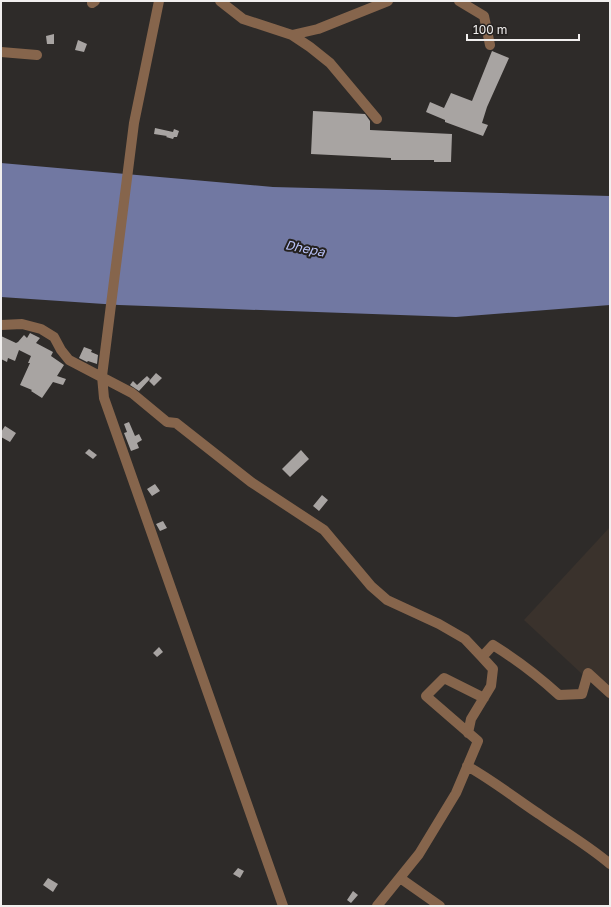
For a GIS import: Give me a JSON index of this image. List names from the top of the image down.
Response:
{
  "water": ["Dhepa"],
  "scale_bar": "100 m"
}
